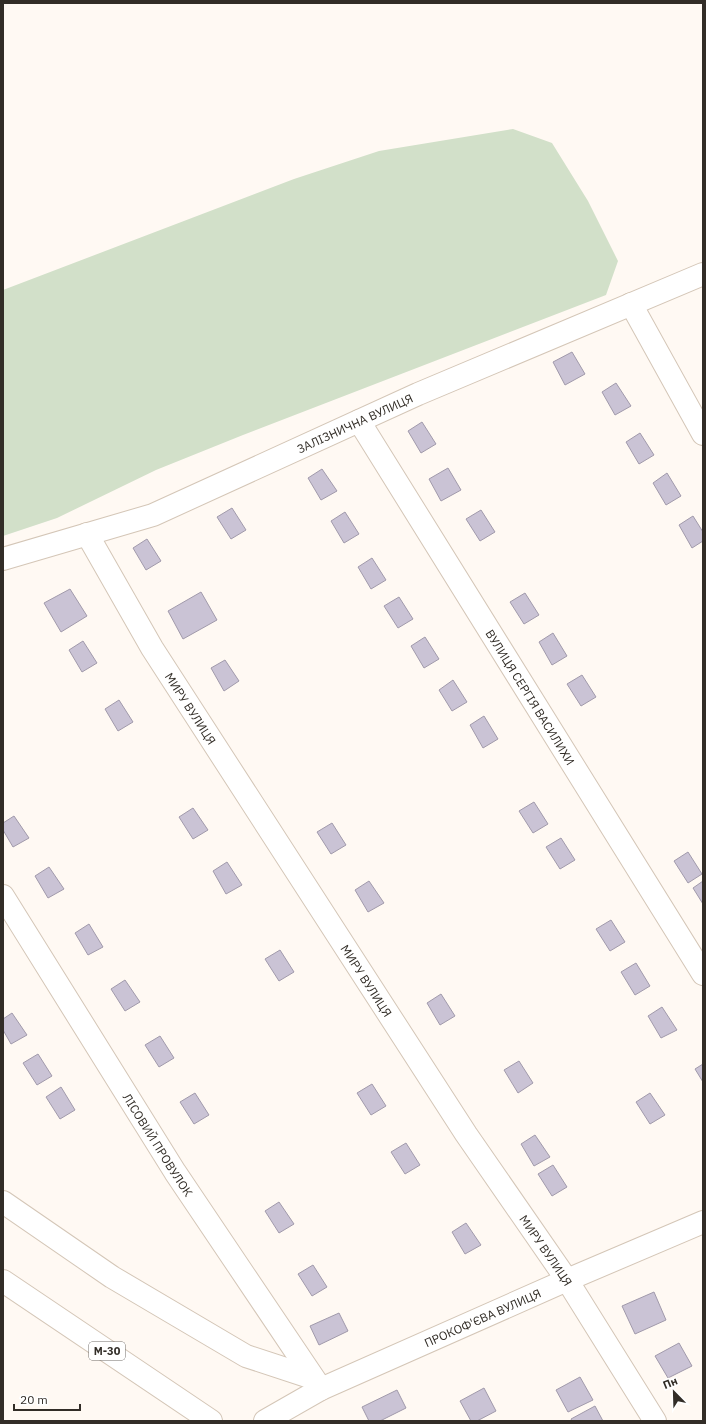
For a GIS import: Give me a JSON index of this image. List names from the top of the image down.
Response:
{
  "streets": {
    "main road": [
      "ЗАЛІЗНИЧНА ВУЛИЦЯ",
      "ВУЛИЦЯ СЕРГІЯ ВАСИЛИХИ",
      "МИРУ ВУЛИЦЯ",
      "ЛІСОВИЙ ПРОВУЛОК",
      "ПРОКОФ'ЄВА ВУЛИЦЯ",
      "М-30"
    ]
  },
  "crossings": [
    ["ЗАЛІЗНИЧНА ВУЛИЦЯ", "ВУЛИЦЯ СЕРГІЯ ВАСИЛИХИ"],
    ["ЗАЛІЗНИЧНА ВУЛИЦЯ", "МИРУ ВУЛИЦЯ"],
    ["МИРУ ВУЛИЦЯ", "ПРОКОФ'ЄВА ВУЛИЦЯ"],
    ["ЛІСОВИЙ ПРОВУЛОК", "ПРОКОФ'ЄВА ВУЛИЦЯ"]
  ],
  "scale_bar": "20 m",
  "north": "top left"
}
